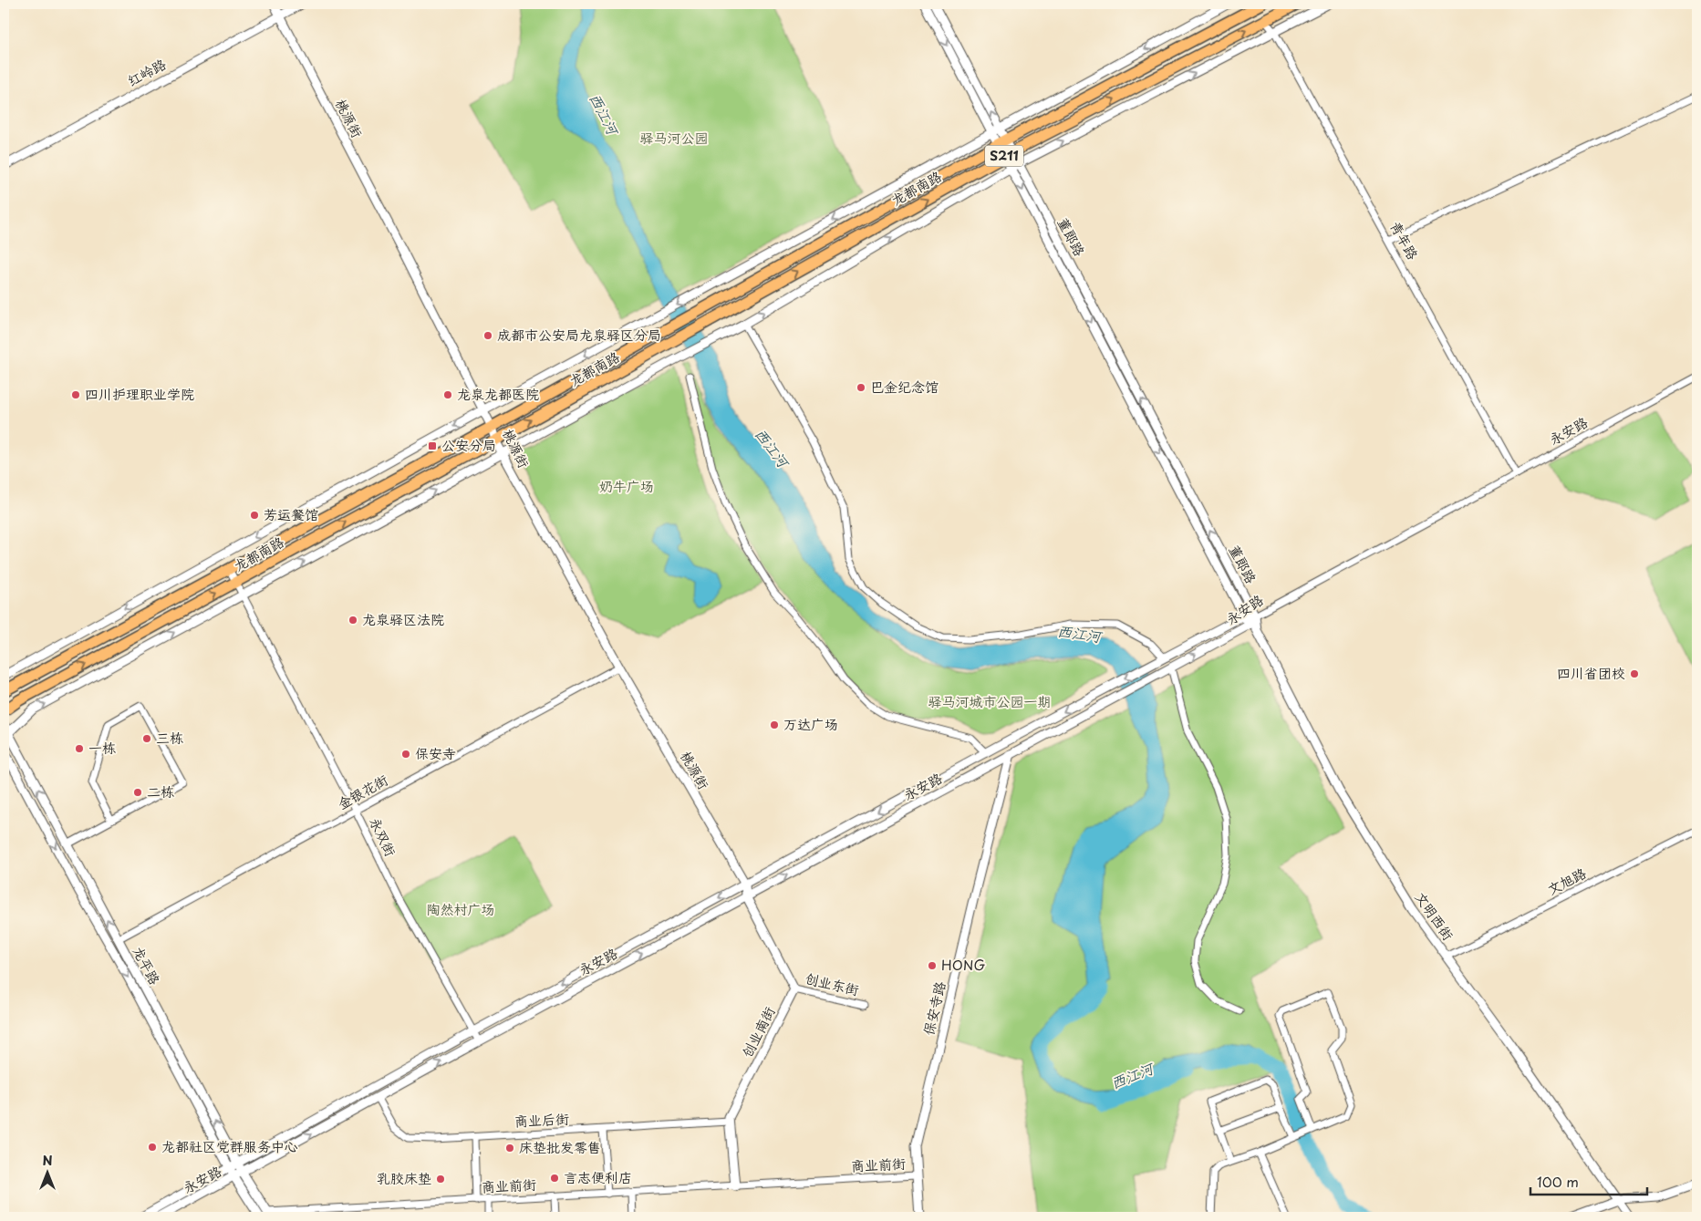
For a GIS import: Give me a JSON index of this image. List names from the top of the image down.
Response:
{
  "streets": {
    "main road": ["S211", "龙都南路"],
    "street": [
      "红岭路",
      "桃源街",
      "董郞路",
      "青年路",
      "永安路",
      "金银花街",
      "永双街",
      "文旭路",
      "文明西街",
      "龙平路",
      "创业东街",
      "保安寺路",
      "创业南街",
      "商业后街",
      "商业前街"
    ]
  },
  "crossings": [
    ["红岭路", "桃源街"],
    ["桃源街", "龙都南路"],
    ["桃源街", "永安路"],
    ["桃源街", "金银花街"],
    ["龙都南路", "董郞路"],
    ["龙都南路", "青年路"],
    ["龙都南路", "永双街"],
    ["董郞路", "永安路"],
    ["董郞路", "文明西街"],
    ["青年路", "永安路"],
    ["永安路", "永双街"],
    ["永安路", "龙平路"],
    ["永安路", "保安寺路"],
    ["永安路", "商业后街"],
    ["金银花街", "永双街"],
    ["金银花街", "龙平路"],
    ["文旭路", "文明西街"],
    ["龙平路", "商业前街"],
    ["创业东街", "创业南街"],
    ["保安寺路", "商业前街"],
    ["创业南街", "商业后街"],
    ["创业南街", "商业前街"]
  ],
  "water": ["西江河"],
  "parks": [
    "驿马河公园",
    "奶牛广场",
    "驿马河城市公园一期",
    "陶然村广场"
  ],
  "places": {
    "other": [
      "成都市公安局龙泉驿区分局",
      "巴金纪念馆",
      "四川护理职业学院",
      "龙泉龙都医院",
      "芳运餐馆",
      "龙泉驿区法院",
      "四川省团校",
      "万达广场",
      "三栋",
      "一栋",
      "保安寺",
      "二栋",
      "HONG",
      "龙都社区党群服务中心",
      "床垫批发零售",
      "言志便利店",
      "乳胶床垫"
    ],
    "transit": ["公安分局"]
  },
  "scale_bar": "100 m",
  "north": "top"
}
